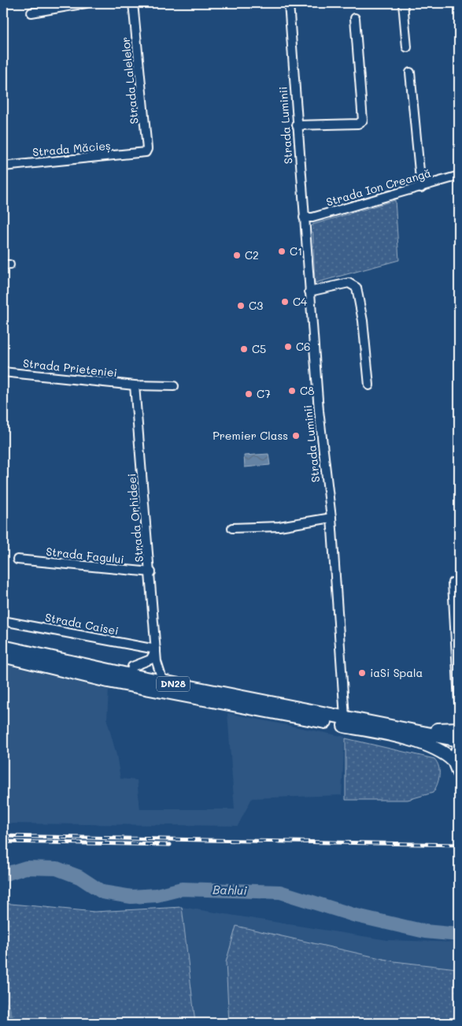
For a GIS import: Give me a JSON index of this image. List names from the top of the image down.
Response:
{
  "streets": {
    "highway": ["DN28"],
    "street": [
      "Strada Lalelelor",
      "Strada Luminii",
      "Strada Măcieș",
      "Strada Ion Creangă",
      "Strada Prieteniei",
      "Strada Orhideei",
      "Strada Fagului",
      "Strada Caisei"
    ]
  },
  "crossings": [
    ["Strada Lalelelor", "Strada Măcieș"],
    ["Strada Luminii", "Strada Ion Creangă"],
    ["Strada Luminii", "DN28"],
    ["Strada Prieteniei", "Strada Orhideei"],
    ["Strada Orhideei", "Strada Fagului"],
    ["Strada Orhideei", "Strada Caisei"],
    ["Strada Orhideei", "DN28"]
  ],
  "water": ["Bahlui"],
  "places": [
    "C1",
    "C2",
    "C4",
    "C3",
    "C6",
    "C5",
    "C8",
    "C7",
    "Premier Class",
    "iaSi Spala"
  ]
}
